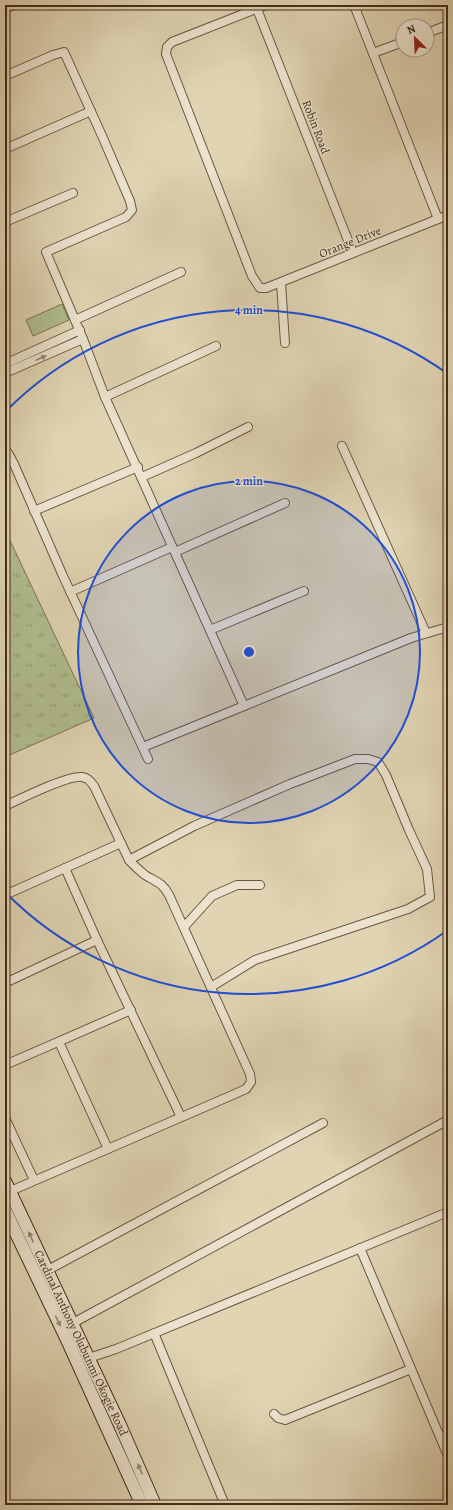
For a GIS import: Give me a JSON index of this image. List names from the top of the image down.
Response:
{
  "streets": {
    "street": ["Robin Road", "Orange Drive", "Cardinal Anthony Olubunmi Okogie Road"]
  },
  "crossings": [
    ["Robin Road", "Orange Drive"]
  ],
  "north": "top left",
  "rings": ["4 min", "2 min"]
}
